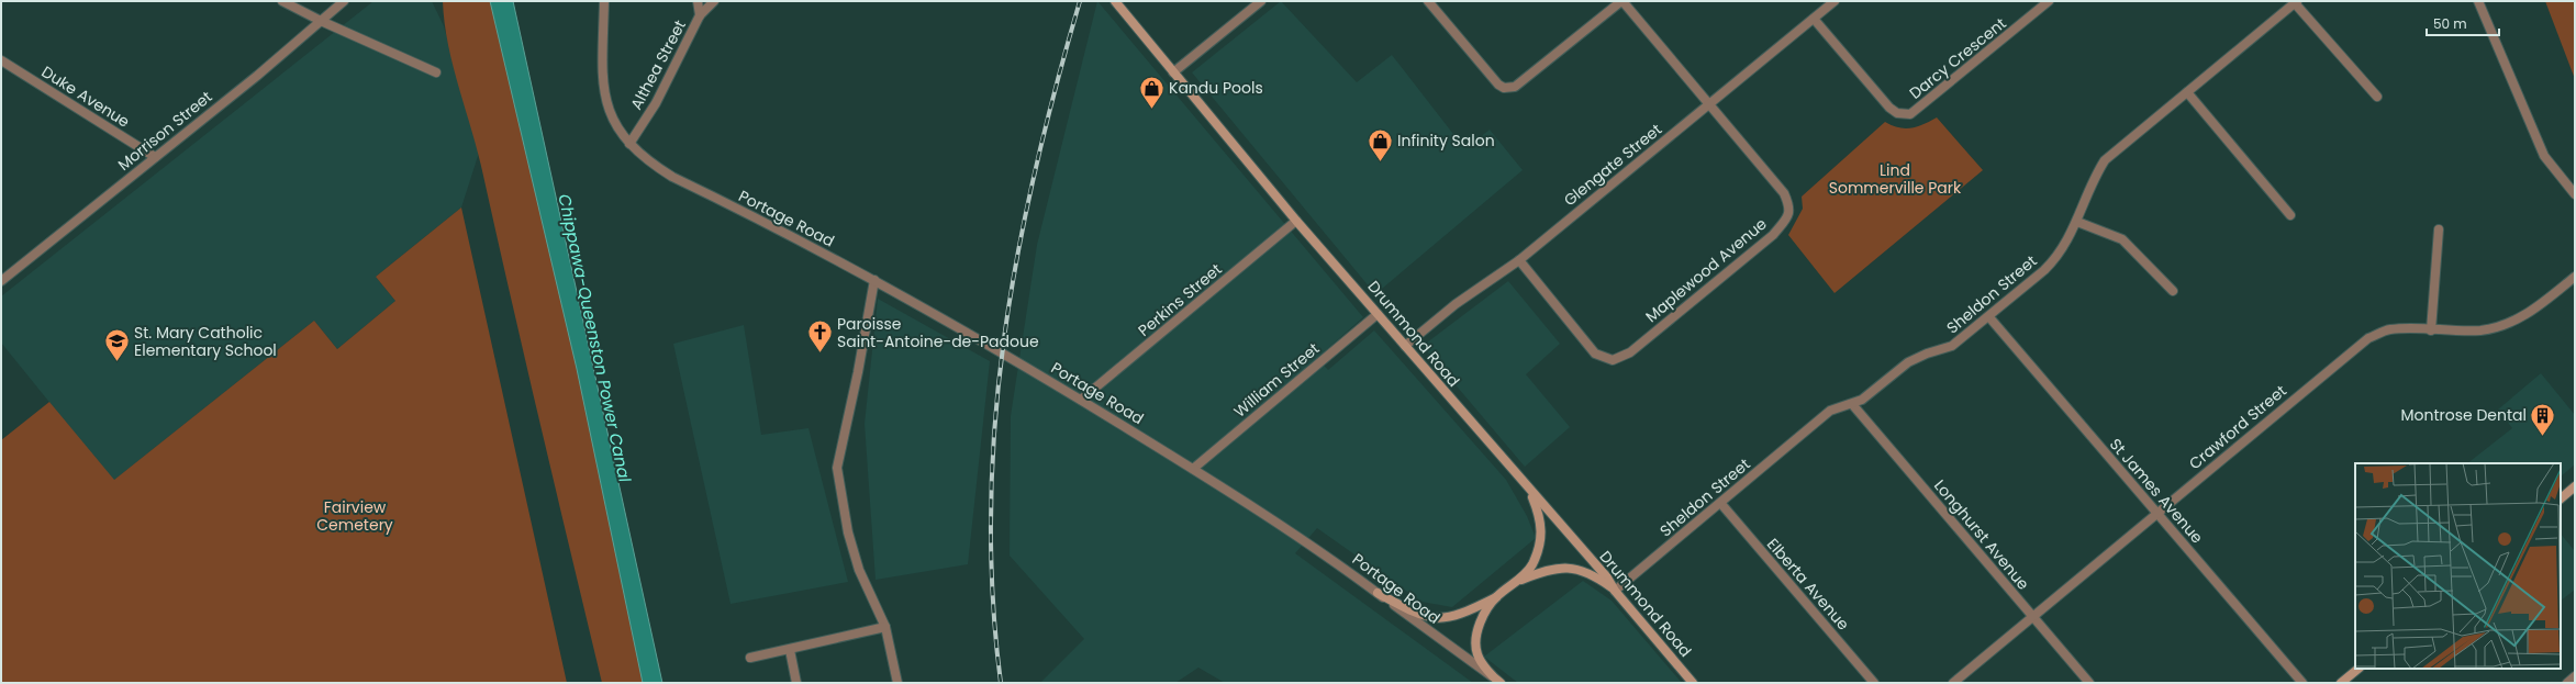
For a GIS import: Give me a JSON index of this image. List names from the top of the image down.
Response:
{
  "streets": {
    "main road": ["Drummond Road"],
    "street": [
      "Darcy Crescent",
      "Althea Street",
      "Duke Avenue",
      "Morrison Street",
      "Glengate Street",
      "Portage Road",
      "Maplewood Avenue",
      "Sheldon Street",
      "Perkins Street",
      "William Street",
      "Crawford Street",
      "St James Avenue",
      "Longhurst Avenue",
      "Elberta Avenue"
    ]
  },
  "crossings": [
    ["Darcy Crescent", "Glengate Street"],
    ["Althea Street", "Portage Road"],
    ["Duke Avenue", "Morrison Street"],
    ["Glengate Street", "Maplewood Avenue"],
    ["Glengate Street", "Drummond Road"],
    ["Portage Road", "Perkins Street"],
    ["Portage Road", "William Street"],
    ["Sheldon Street", "Drummond Road"],
    ["Sheldon Street", "St James Avenue"],
    ["Sheldon Street", "Longhurst Avenue"],
    ["Sheldon Street", "Elberta Avenue"],
    ["Perkins Street", "Drummond Road"],
    ["Drummond Road", "William Street"],
    ["Crawford Street", "St James Avenue"],
    ["Crawford Street", "Longhurst Avenue"]
  ],
  "water": ["Chippawa-Queenston Power Canal"],
  "parks": ["Lind Sommerville Park", "Fairview Cemetery"],
  "places": {
    "shop": ["Kandu Pools", "Infinity Salon"],
    "church": ["Paroisse Saint-Antoine-de-Padoue"],
    "school or university": ["St. Mary Catholic Elementary School"],
    "building": ["Montrose Dental"]
  },
  "scale_bar": "50 m"
}
